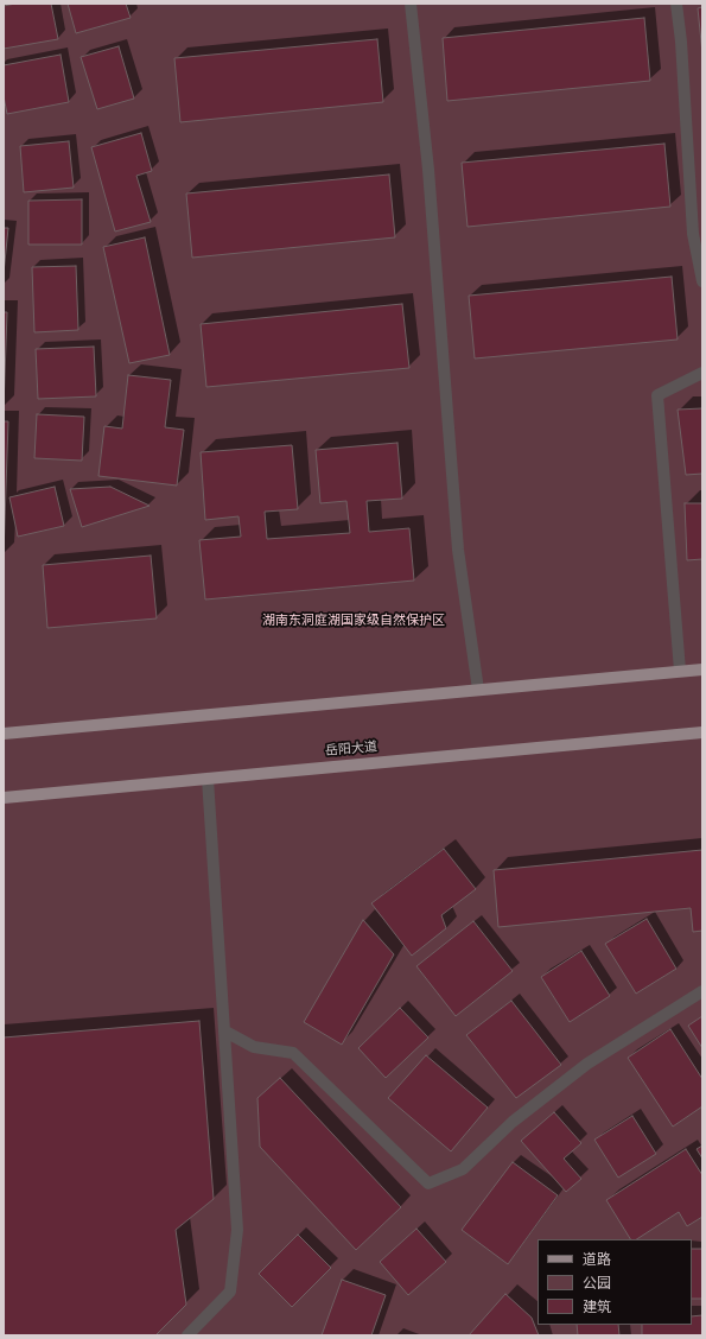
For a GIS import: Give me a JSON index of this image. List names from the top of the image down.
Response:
{
  "streets": {
    "main road": ["岳阳大道"]
  },
  "parks": ["湖南东洞庭湖国家级自然保护区"],
  "legend": ["道路", "公园", "建筑"]
}
